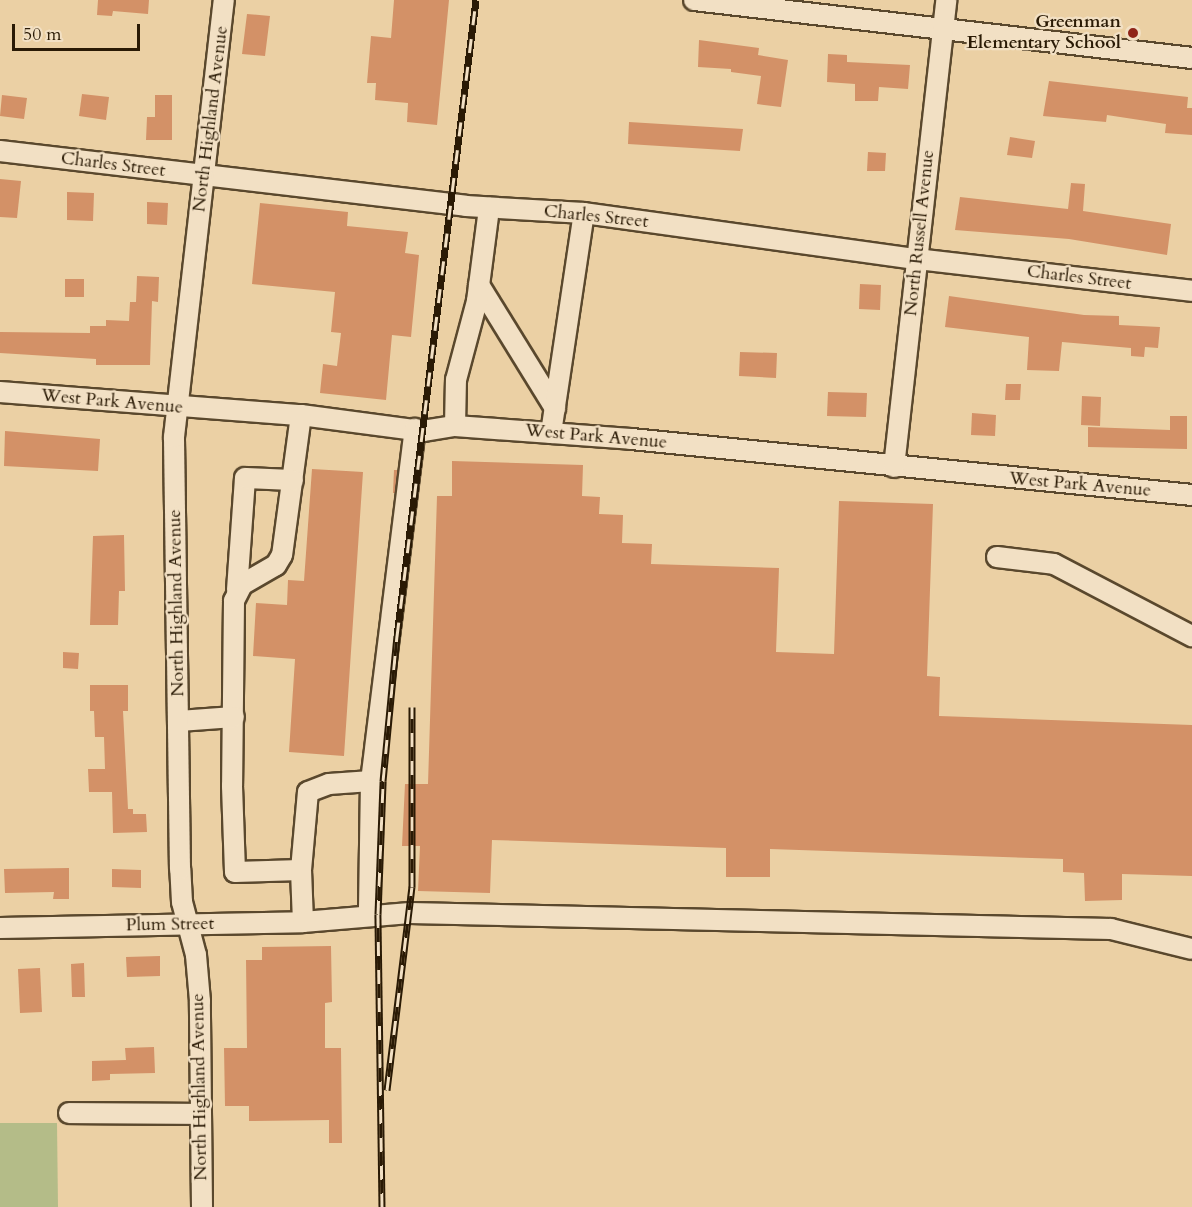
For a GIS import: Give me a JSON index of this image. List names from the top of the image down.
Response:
{
  "streets": {
    "street": [
      "North Highland Avenue",
      "Charles Street",
      "North Russell Avenue",
      "West Park Avenue",
      "Plum Street"
    ]
  },
  "crossings": [
    ["North Highland Avenue", "Charles Street"],
    ["North Highland Avenue", "West Park Avenue"],
    ["North Highland Avenue", "Plum Street"],
    ["Charles Street", "North Russell Avenue"],
    ["North Russell Avenue", "West Park Avenue"]
  ],
  "places": ["Greenman Elementary School"],
  "scale_bar": "50 m"
}
